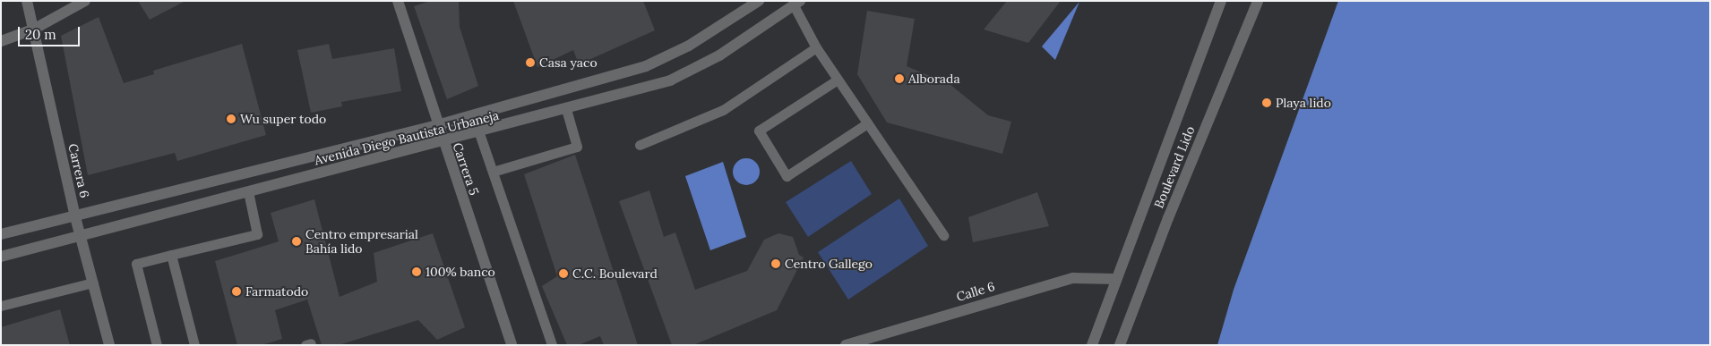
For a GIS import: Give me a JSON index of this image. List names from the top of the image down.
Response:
{
  "streets": {
    "street": [
      "Avenida Diego Bautista Urbaneja",
      "Boulevard Lido",
      "Carrera 5",
      "Carrera 6",
      "Calle 6"
    ]
  },
  "crossings": [
    ["Avenida Diego Bautista Urbaneja", "Carrera 5"],
    ["Avenida Diego Bautista Urbaneja", "Carrera 6"],
    ["Boulevard Lido", "Calle 6"]
  ],
  "places": [
    "Casa yaco",
    "Alborada",
    "Playa lido",
    "Wu super todo",
    "Centro empresarial Bahía lido",
    "Centro Gallego",
    "100% banco",
    "C.C. Boulevard",
    "Farmatodo"
  ],
  "scale_bar": "20 m"
}
